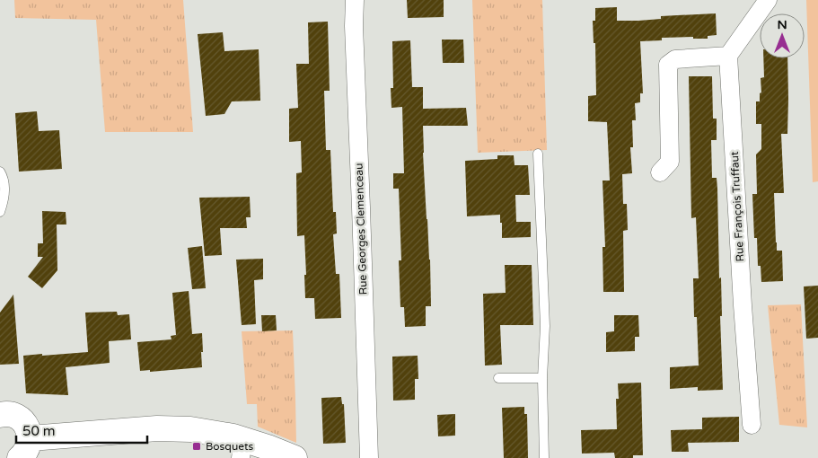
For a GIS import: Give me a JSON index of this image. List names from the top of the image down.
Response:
{
  "streets": {
    "street": ["Rue François Truffaut", "Rue Georges Clemenceau"]
  },
  "places": {
    "transit": ["Bosquets"]
  },
  "scale_bar": "50 m",
  "north": "top"
}
